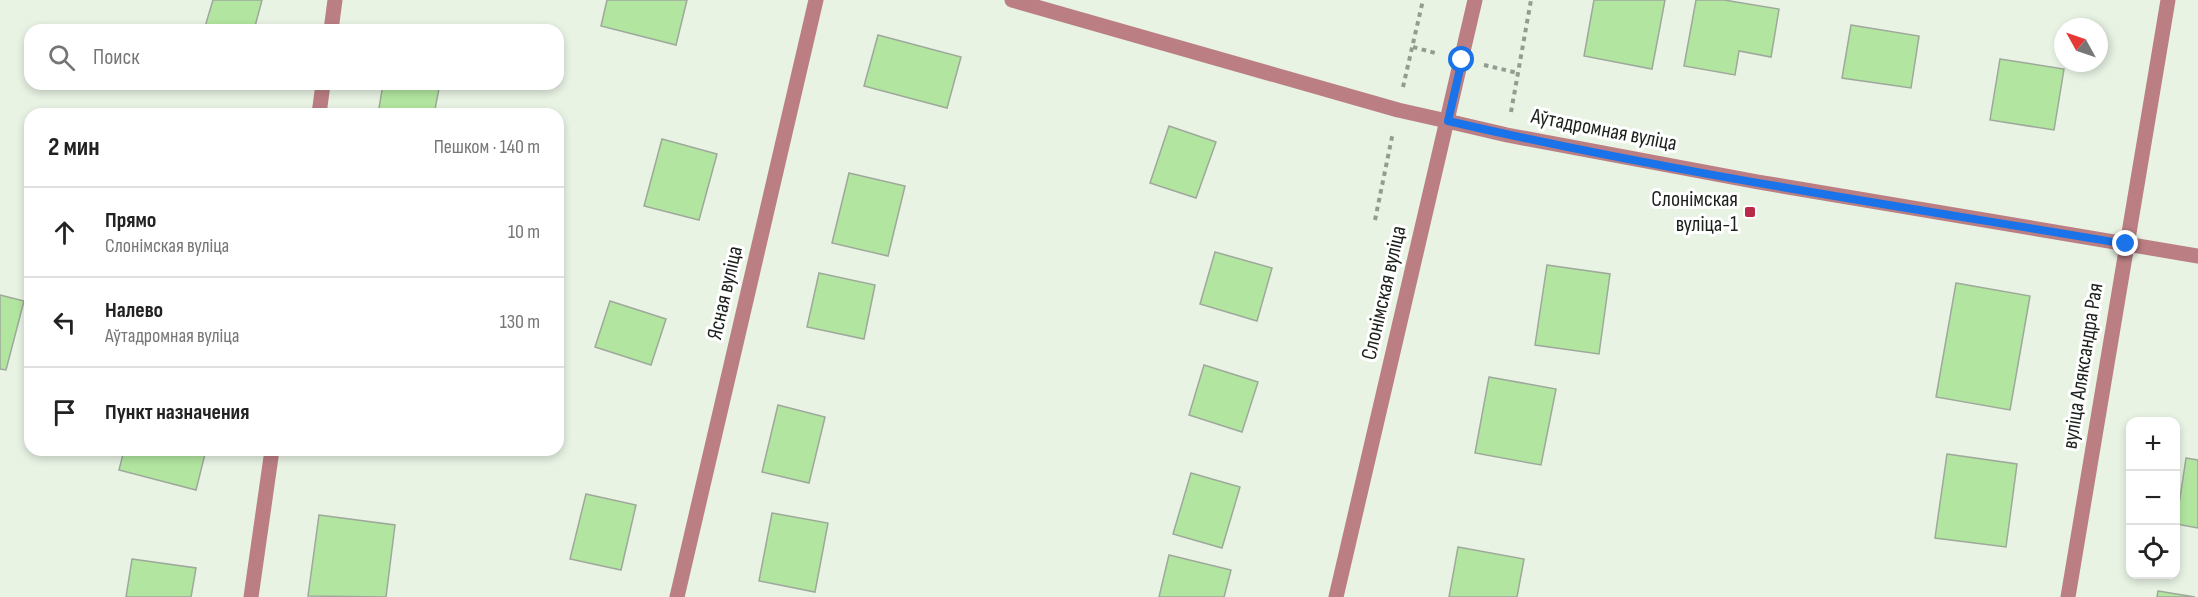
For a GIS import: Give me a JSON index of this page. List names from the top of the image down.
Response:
{
  "streets": {
    "street": [
      "Аўтадромная вуліца",
      "Ясная вуліца",
      "Слонімская вуліца",
      "вуліца Аляксандра Рая"
    ]
  },
  "crossings": [
    ["Аўтадромная вуліца", "Слонімская вуліца"],
    ["Аўтадромная вуліца", "вуліца Аляксандра Рая"]
  ],
  "places": {
    "transit": ["Слонімская вуліца-1"]
  },
  "north": "top left",
  "page": {
    "search": "Поиск",
    "heading": ["2 мин", "Пешком · 140 m"],
    "list": [
      ["Прямо", "Слонімская вуліца", "10 m"],
      ["Налево", "Аўтадромная вуліца", "130 m"],
      "Пункт назначения"
    ],
    "map_buttons": ["+", "−"]
  }
}
